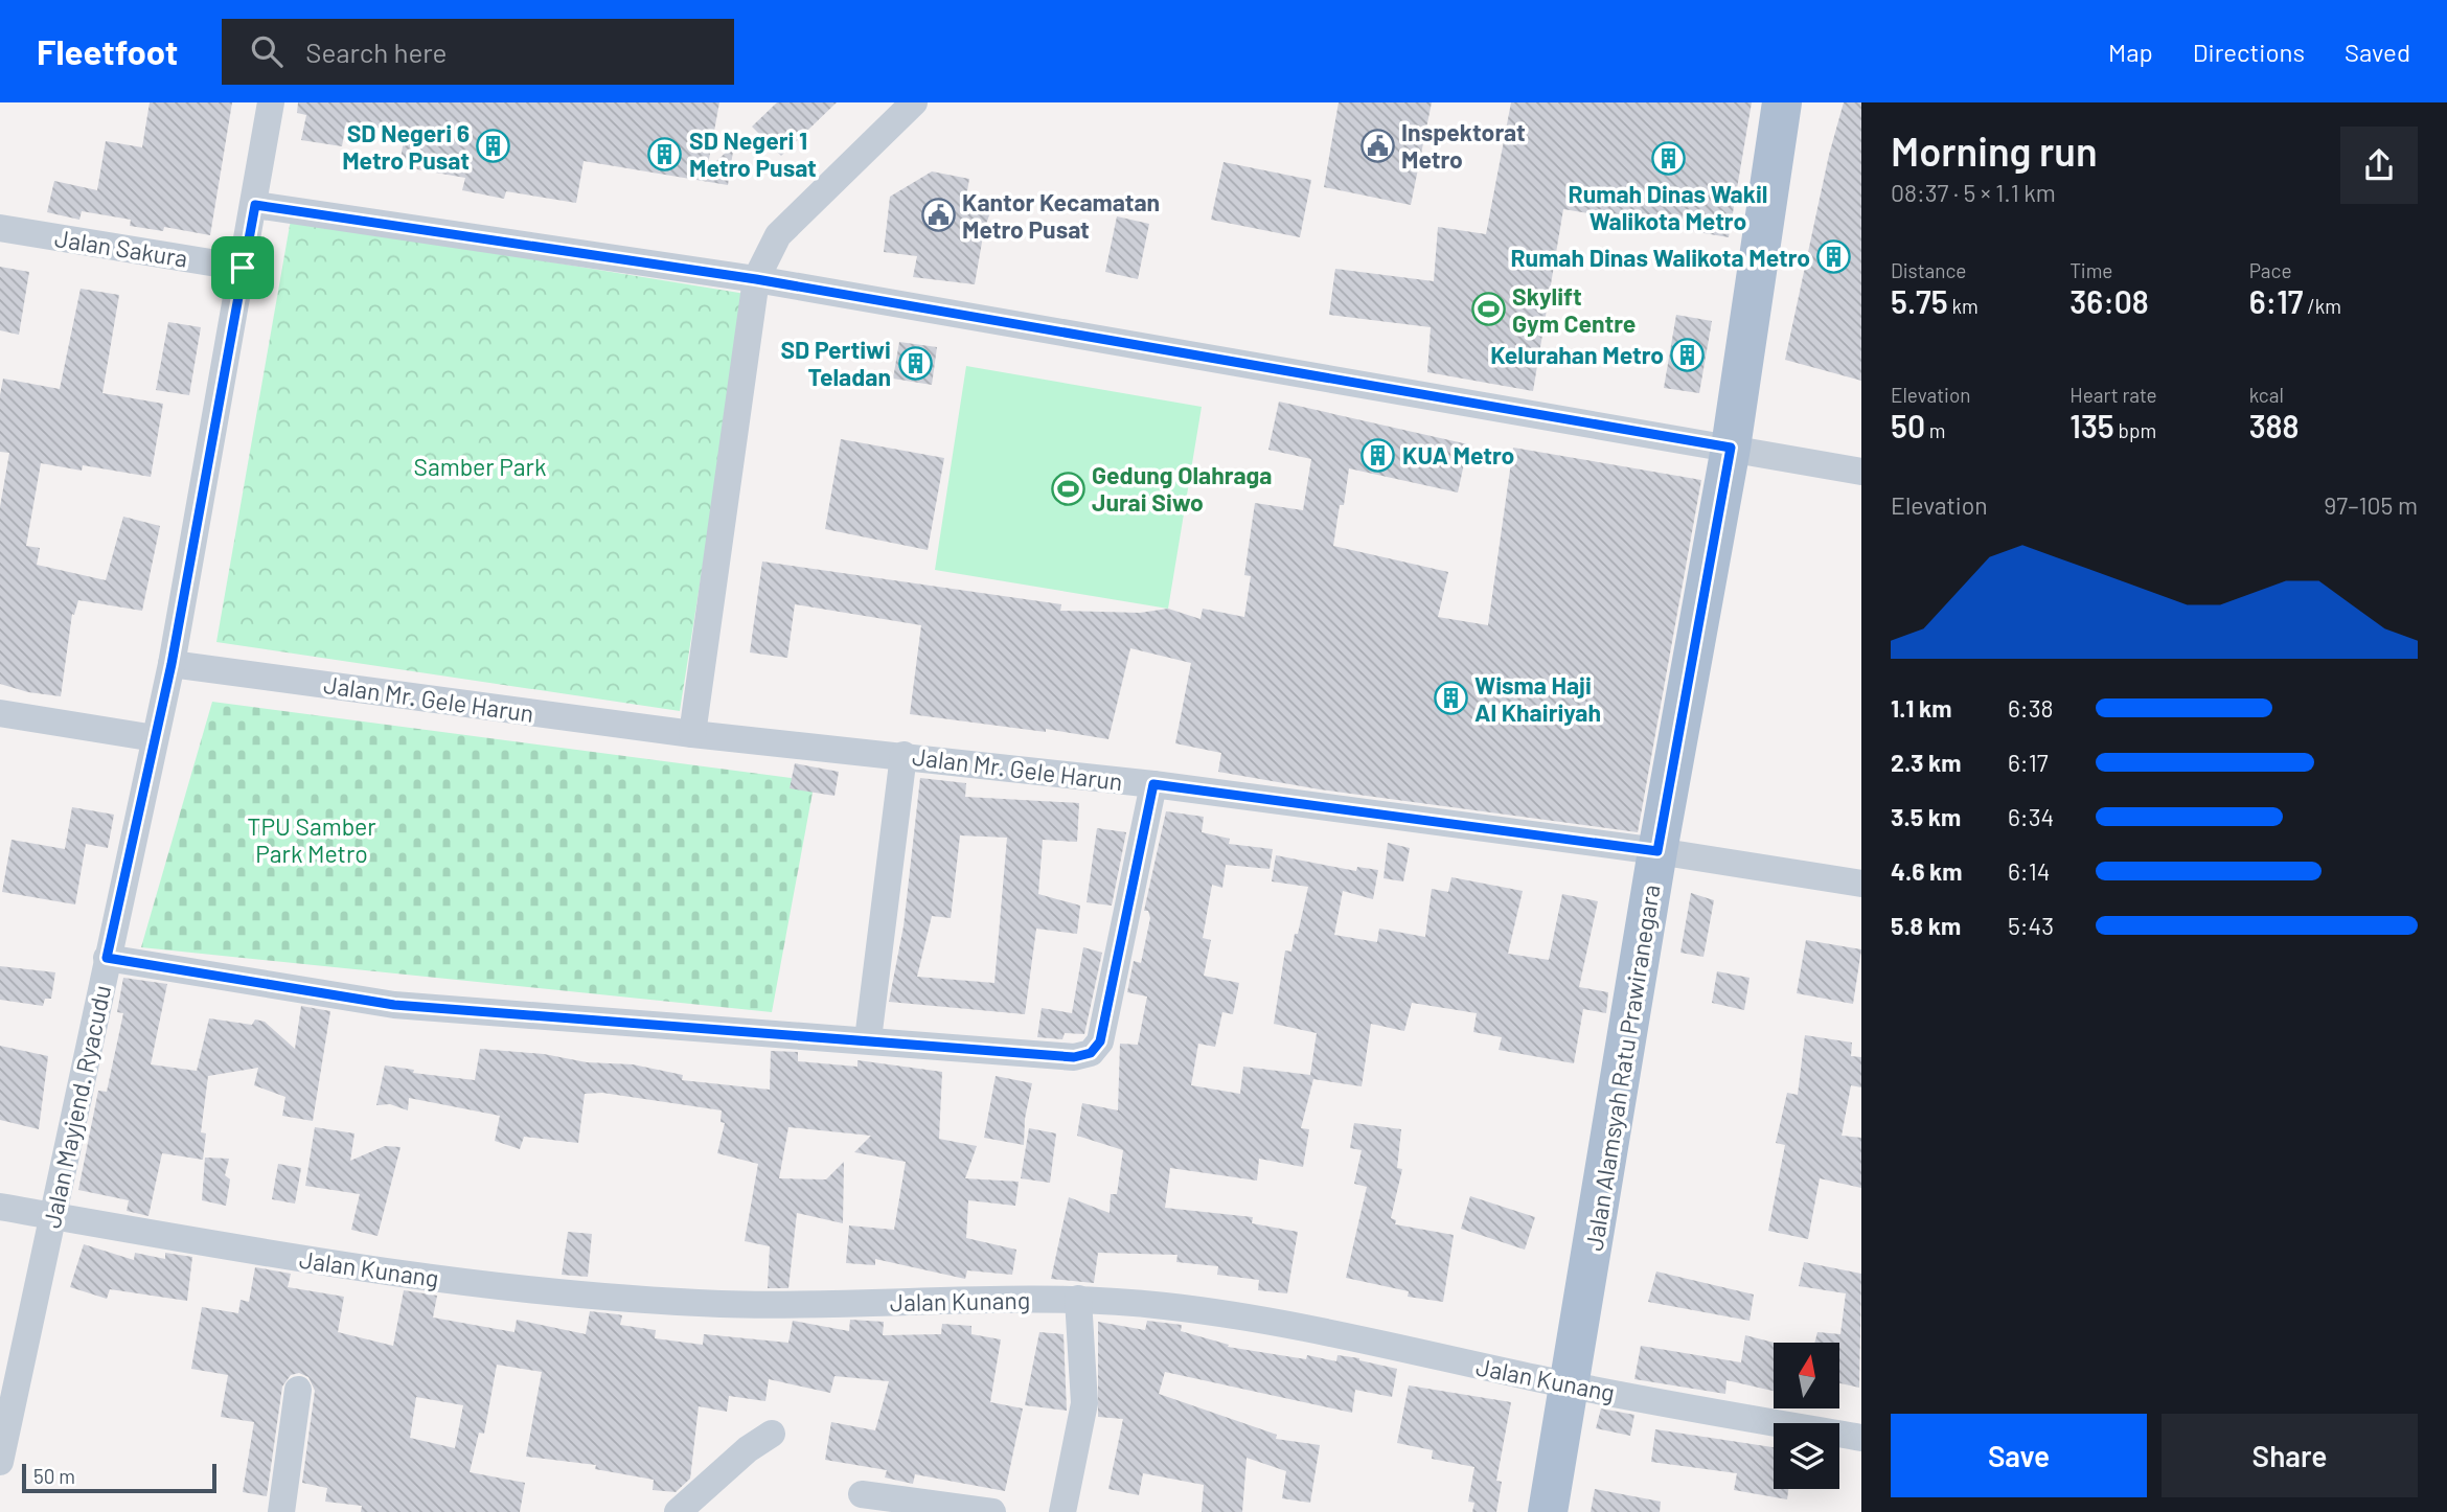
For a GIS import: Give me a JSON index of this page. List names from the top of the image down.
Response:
{
  "streets": {
    "main road": ["Jalan Alamsyah Ratu Prawiranegara"],
    "street": [
      "Jalan Sakura",
      "Jalan Mr. Gele Harun",
      "Jalan Mayjend. Ryacudu",
      "Jalan Kunang"
    ]
  },
  "crossings": [
    ["Jalan Sakura", "Jalan Mayjend. Ryacudu"],
    ["Jalan Mr. Gele Harun", "Jalan Alamsyah Ratu Prawiranegara"],
    ["Jalan Mr. Gele Harun", "Jalan Mayjend. Ryacudu"],
    ["Jalan Alamsyah Ratu Prawiranegara", "Jalan Kunang"],
    ["Jalan Mayjend. Ryacudu", "Jalan Kunang"]
  ],
  "parks": ["Samber Park", "TPU Samber Park Metro"],
  "places": {
    "public building": ["Inspektorat Metro", "Kantor Kecamatan Metro Pusat"],
    "building": [
      "SD Negeri 6 Metro Pusat",
      "SD Negeri 1 Metro Pusat",
      "Rumah Dinas Wakil Walikota Metro",
      "Rumah Dinas Walikota Metro",
      "Kelurahan Metro",
      "SD Pertiwi Teladan",
      "KUA Metro",
      "Wisma Haji Al Khairiyah"
    ],
    "sports": ["Skylift Gym Centre", "Gedung Olahraga Jurai Siwo"]
  },
  "scale_bar": "50 m",
  "north": "top",
  "page": {
    "header": "Fleetfoot",
    "search": "Search here",
    "nav": ["Map", "Directions", "Saved"],
    "heading": ["Morning run", "08:37 · 5 × 1.1 km"],
    "stats": [
      ["Distance", "5.75 km"],
      ["Time", "36:08"],
      ["Pace", "6:17 /km"],
      ["Elevation", "50 m"],
      ["Heart rate", "135 bpm"],
      ["kcal", "388"]
    ],
    "chart": ["Elevation", "97–105 m"],
    "list": [
      {
        "name": "1.1 km",
        "note": "6:38"
      },
      {
        "name": "2.3 km",
        "note": "6:17"
      },
      {
        "name": "3.5 km",
        "note": "6:34"
      },
      {
        "name": "4.6 km",
        "note": "6:14"
      },
      {
        "name": "5.8 km",
        "note": "5:43"
      }
    ],
    "buttons": ["Save", "Share"],
    "scale": "50 m"
  }
}
